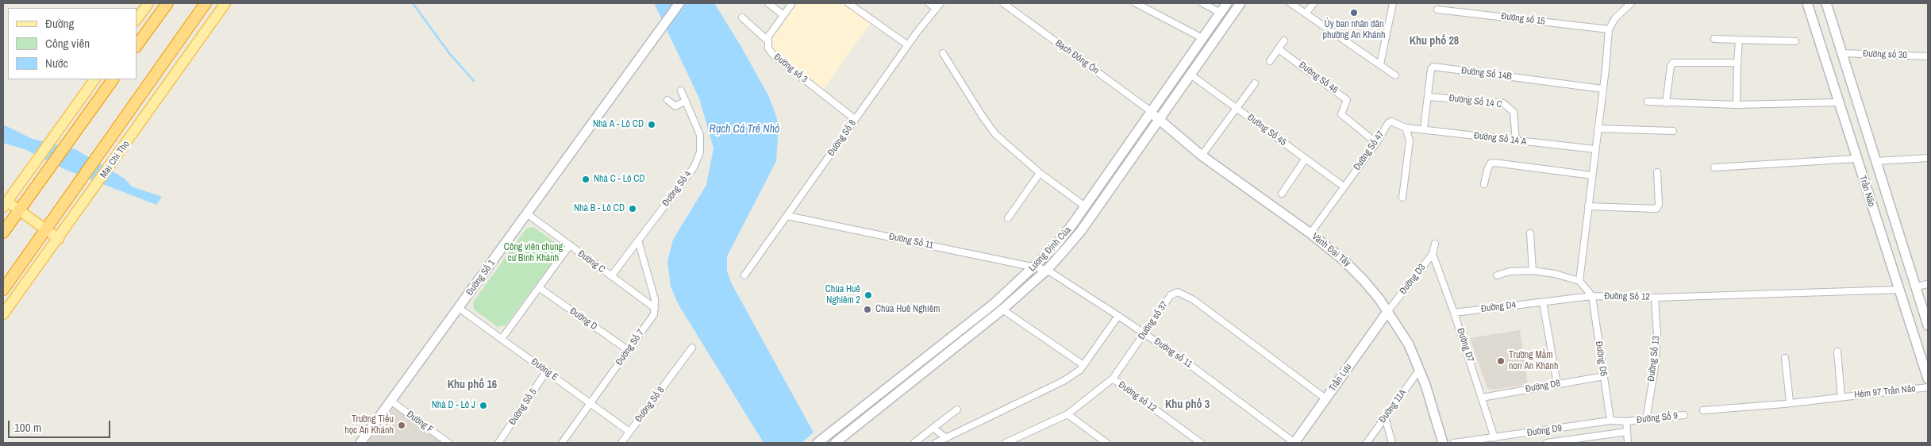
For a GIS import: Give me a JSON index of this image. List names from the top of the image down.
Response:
{
  "streets": {
    "highway": ["Mai Chí Thọ"],
    "main road": [
      "Trần Não",
      "Lương Định Của",
      "Vành Đai Tây",
      "Đường Số 1",
      "Trần Lựu"
    ],
    "street": [
      "Đường số 15",
      "Đường số 30",
      "Bạch Đông Ôn",
      "Đường số 3",
      "Đường Số 14B",
      "Đường Số 46",
      "Đường Số 14 C",
      "Đường Số 45",
      "Đường Số 8",
      "Đường Số 14 A",
      "Đường Số 47",
      "Đường Số 4",
      "Đường Số 11",
      "Đường C",
      "Đường D3",
      "Đường Số 12",
      "Đường D4",
      "Đường D",
      "Đường số 37",
      "Đường D7",
      "Đường Số 7",
      "Đường số 11",
      "Đường D5",
      "Đường Số 13",
      "Đường E",
      "Đường D8",
      "Hẻm 97 Trần Não",
      "Đường số 12",
      "Đường 11A",
      "Đường Số 5",
      "Đường Số 9",
      "Đường F",
      "Đường D9"
    ]
  },
  "crossings": [
    ["Đường số 30", "Trần Não"],
    ["Bạch Đông Ôn", "Lương Định Của"],
    ["Bạch Đông Ôn", "Vành Đai Tây"],
    ["Đường số 3", "Đường Số 8"],
    ["Đường Số 14B", "Đường Số 14 C"],
    ["Đường Số 14B", "Đường Số 14 A"],
    ["Đường Số 46", "Đường Số 47"],
    ["Đường Số 14 C", "Đường Số 14 A"],
    ["Đường Số 45", "Đường Số 47"],
    ["Đường Số 45", "Lương Định Của"],
    ["Đường Số 8", "Đường Số 11"],
    ["Đường Số 8", "Đường E"],
    ["Đường Số 14 A", "Đường Số 47"],
    ["Đường Số 47", "Vành Đai Tây"],
    ["Đường Số 4", "Đường C"],
    ["Trần Não", "Đường Số 12"],
    ["Đường Số 11", "Lương Định Của"],
    ["Đường Số 11", "Đường số 11"],
    ["Lương Định Của", "Vành Đai Tây"],
    ["Lương Định Của", "Đường số 11"],
    ["Vành Đai Tây", "Đường D3"],
    ["Vành Đai Tây", "Trần Lựu"],
    ["Vành Đai Tây", "Đường 11A"],
    ["Đường C", "Đường Số 1"],
    ["Đường C", "Đường Số 7"],
    ["Đường Số 1", "Đường E"],
    ["Đường Số 1", "Đường F"],
    ["Đường D3", "Đường D7"],
    ["Đường D3", "Trần Lựu"],
    ["Đường Số 12", "Đường D4"],
    ["Đường Số 12", "Đường D5"],
    ["Đường Số 12", "Đường Số 13"],
    ["Đường D4", "Đường D7"],
    ["Đường D4", "Đường D5"],
    ["Đường D", "Đường Số 7"],
    ["Đường số 37", "Đường số 11"],
    ["Đường số 37", "Trần Lựu"],
    ["Đường số 37", "Đường số 12"],
    ["Đường D7", "Đường D8"],
    ["Đường D7", "Đường D9"],
    ["Đường Số 7", "Đường E"],
    ["Đường số 11", "Trần Lựu"],
    ["Đường D5", "Đường D8"],
    ["Đường D5", "Đường D9"],
    ["Đường Số 13", "Đường Số 9"],
    ["Đường E", "Đường Số 5"],
    ["Đường Số 9", "Đường D9"]
  ],
  "districts": ["Khu phố 28", "Khu phố 16", "Khu phố 3"],
  "water": ["Rạch Cá Trê Nhỏ"],
  "parks": ["Công viên chung cư Bình Khánh"],
  "places": [
    "Ủy ban nhân dân phường An Khánh",
    "Nhà A - Lô CD",
    "Nhà C - Lô CD",
    "Nhà B - Lô CD",
    "Chùa Huê Nghiêm 2",
    "Chùa Huê Nghiêm",
    "Trường Mầm non An Khánh",
    "Nhà D - Lô J",
    "Trường Tiểu học An Khánh"
  ],
  "legend": ["Đường", "Công viên", "Nước"],
  "scale_bar": "100 m"
}
